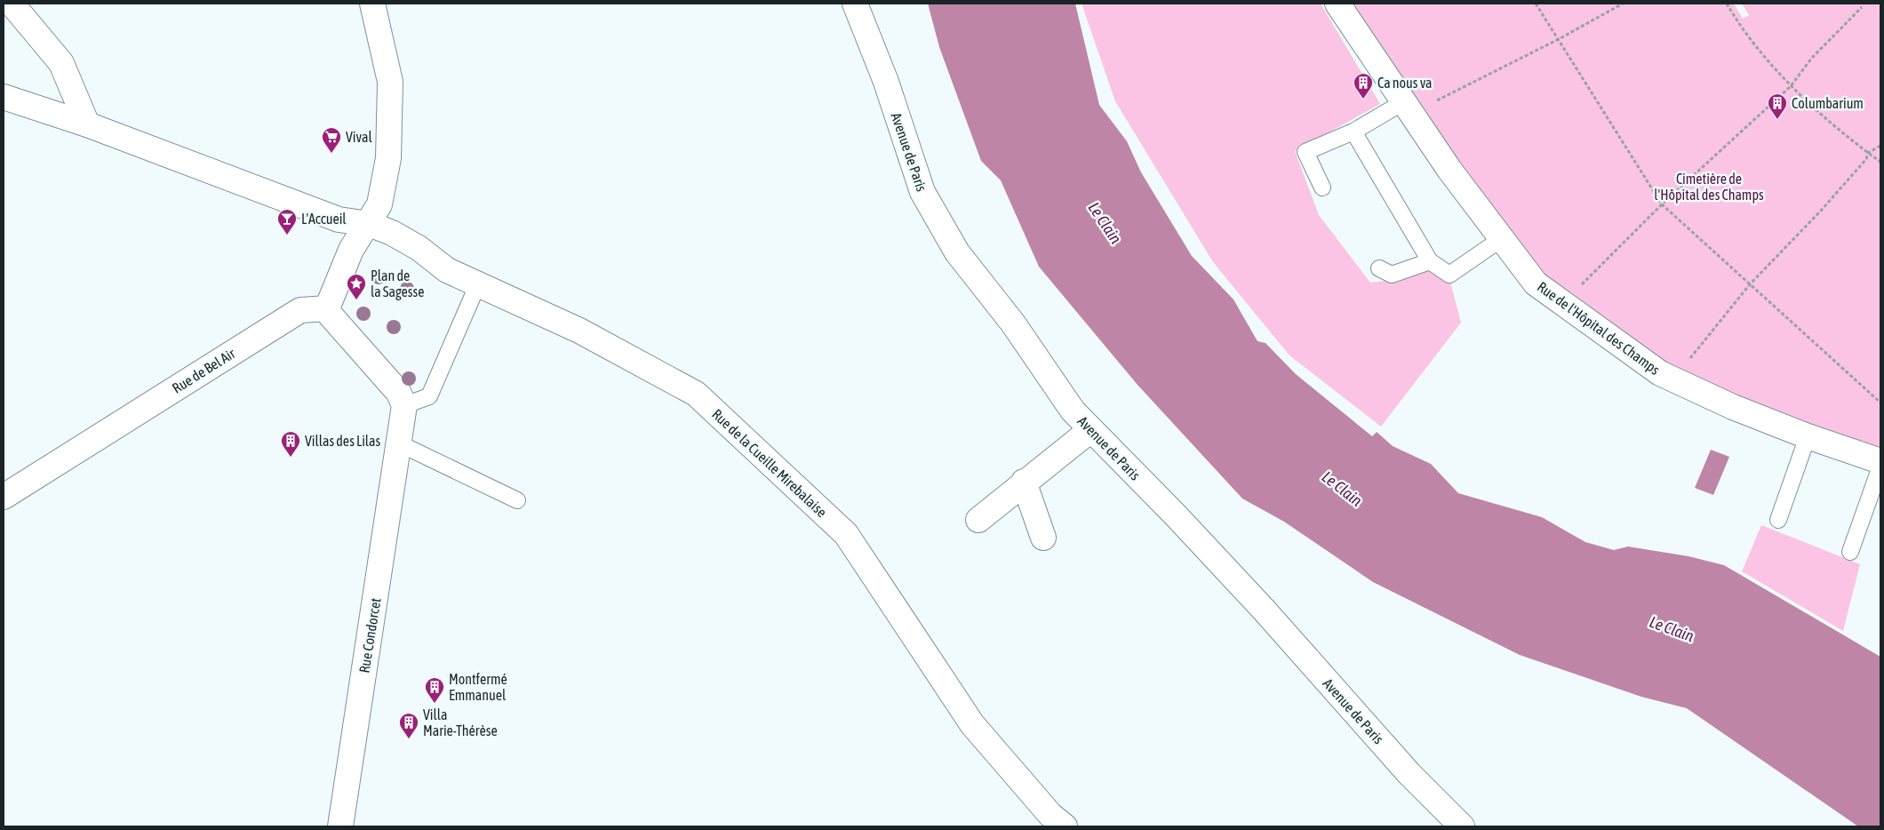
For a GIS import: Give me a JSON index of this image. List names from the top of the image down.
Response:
{
  "streets": {
    "street": [
      "Avenue de Paris",
      "Rue de l'Hôpital des Champs",
      "Rue de Bel Air",
      "Rue de la Cueille Mirebalaise",
      "Rue Condorcet"
    ]
  },
  "water": ["Le Clain"],
  "parks": ["Cimetière de l'Hôpital des Champs"],
  "places": {
    "building": [
      "Ca nous va",
      "Columbarium",
      "Villas des Lilas",
      "Montfermé Emmanuel",
      "Villa Marie-Thérèse"
    ],
    "supermarket": ["Vival"],
    "bar": ["L'Accueil"],
    "place": ["Plan de la Sagesse"]
  }
}
